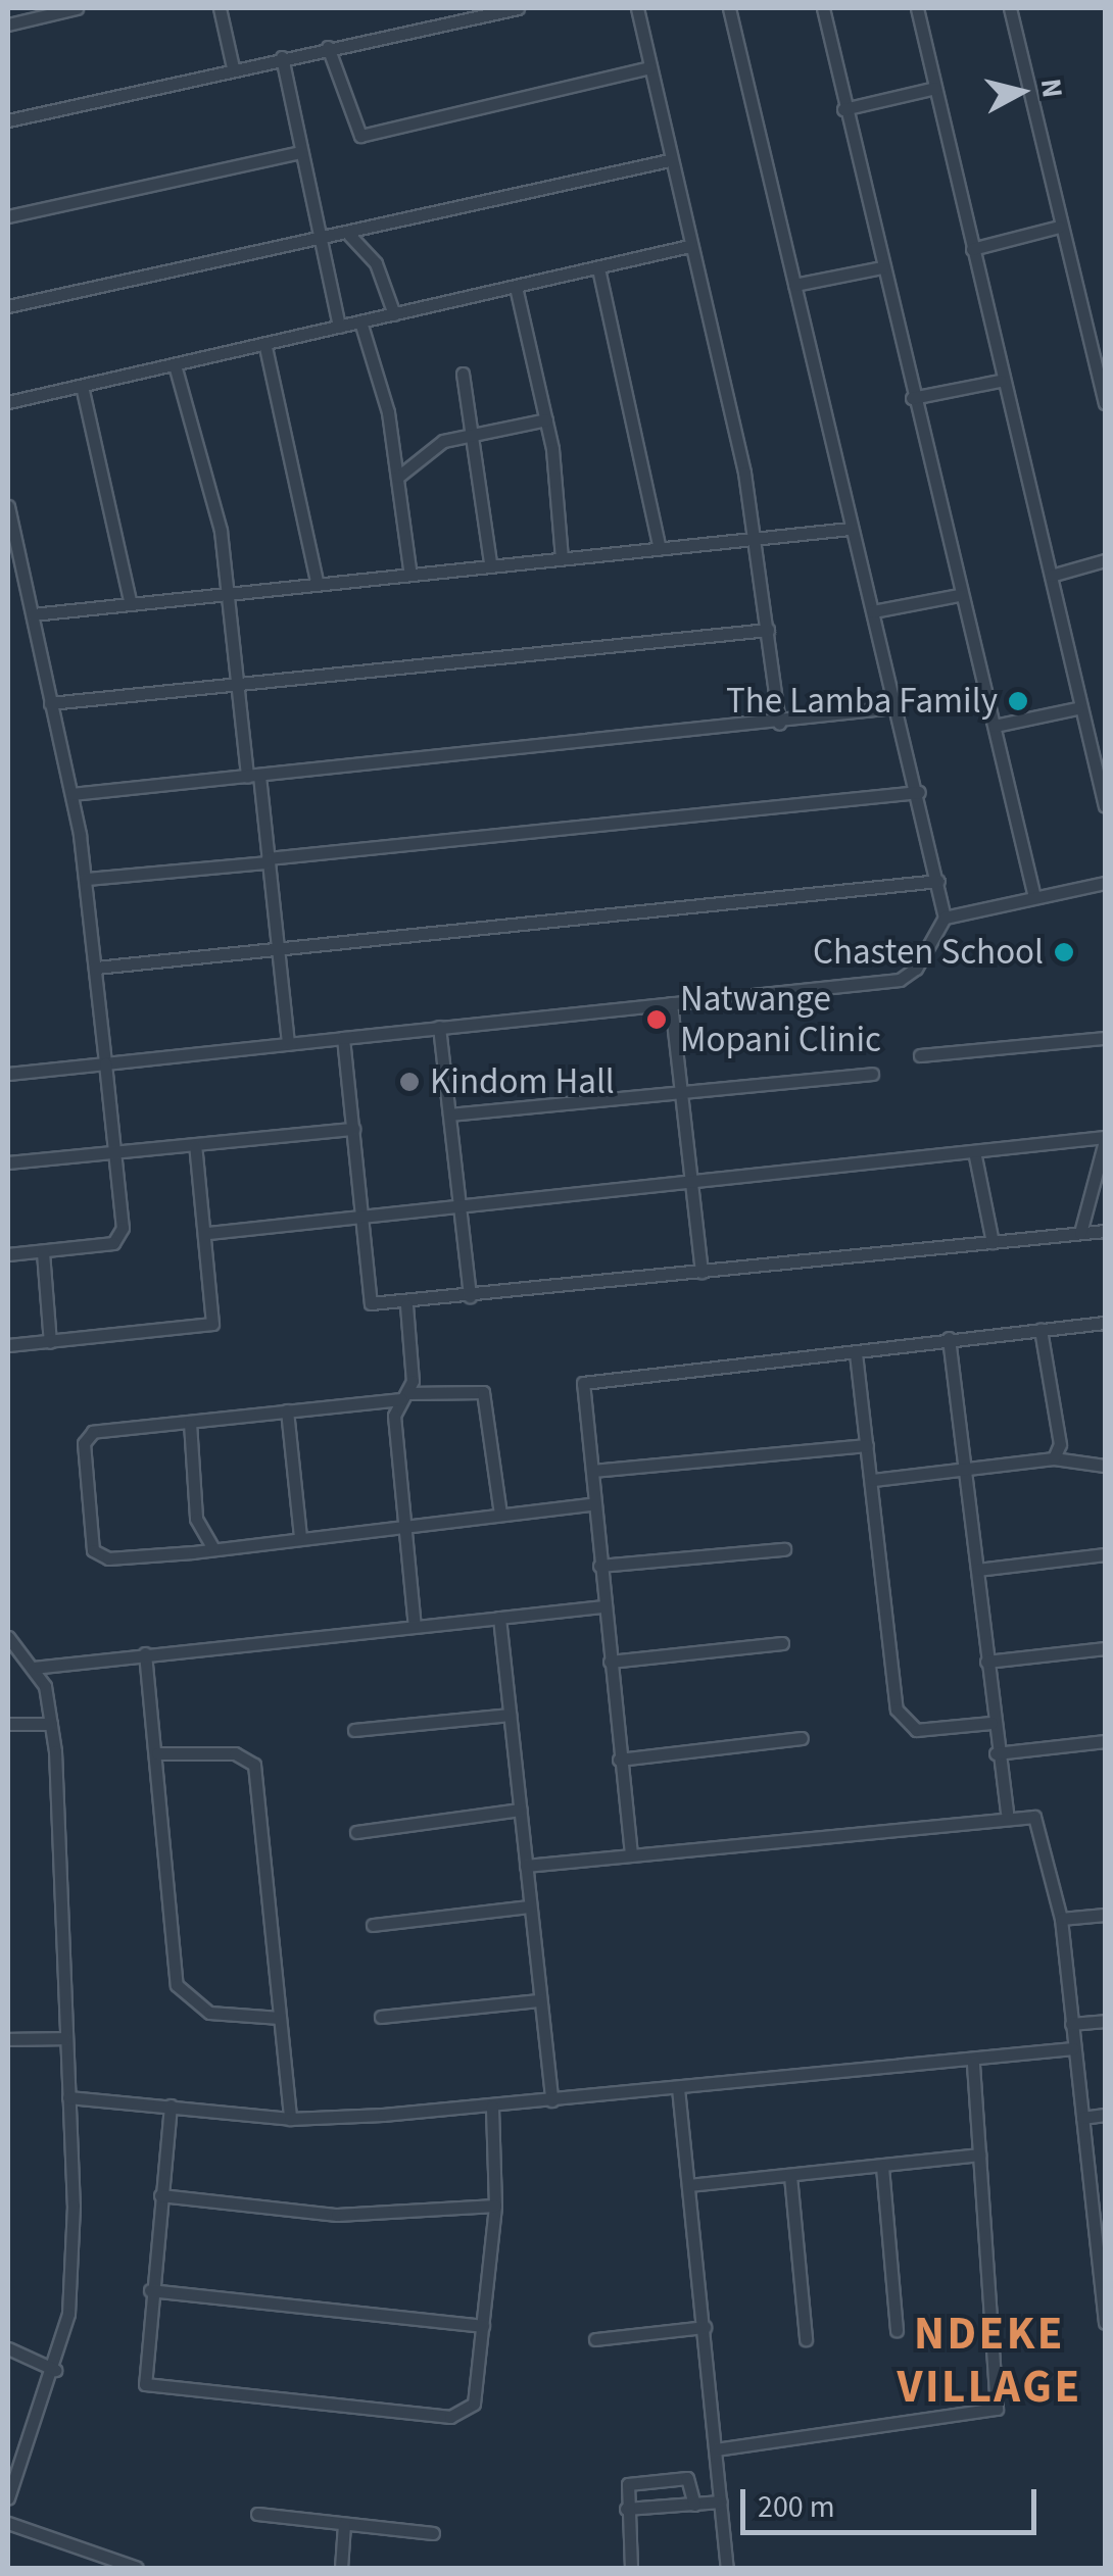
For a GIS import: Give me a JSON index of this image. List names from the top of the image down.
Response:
{
  "districts": ["NDEKE VILLAGE"],
  "places": [
    "The Lamba Family",
    "Chasten School",
    "Natwange Mopani Clinic",
    "Kindom Hall"
  ],
  "scale_bar": "200 m",
  "north": "right"
}
